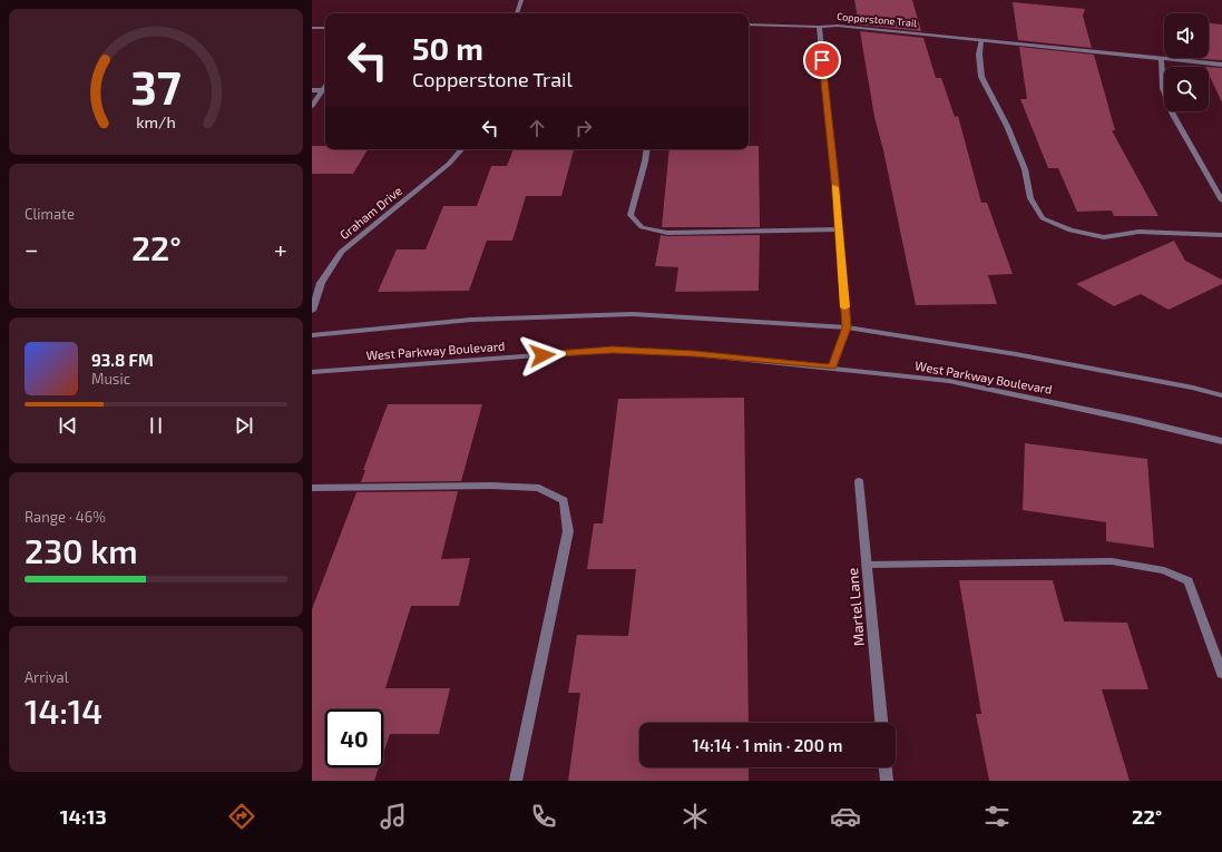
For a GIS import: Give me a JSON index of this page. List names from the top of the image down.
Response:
{
  "streets": {
    "street": [
      "Copperstone Trail",
      "Graham Drive",
      "West Parkway Boulevard",
      "Martel Lane"
    ]
  },
  "crossings": [
    ["Copperstone Trail", "West Parkway Boulevard"]
  ],
  "page": {
    "turn": ["50 m", "Copperstone Trail"],
    "tile": [
      "Climate",
      ["Range · 46%", "230 km"],
      ["Arrival", "14:14"]
    ],
    "heat": ["−", "22°", "+"],
    "song": ["93.8 FM", "Music"],
    "limit": "40",
    "trip": "14:14 · 1 min · 200 m",
    "tabs": ["14:13", "22°"],
    "gauge": ["37", "km/h"]
  }
}
